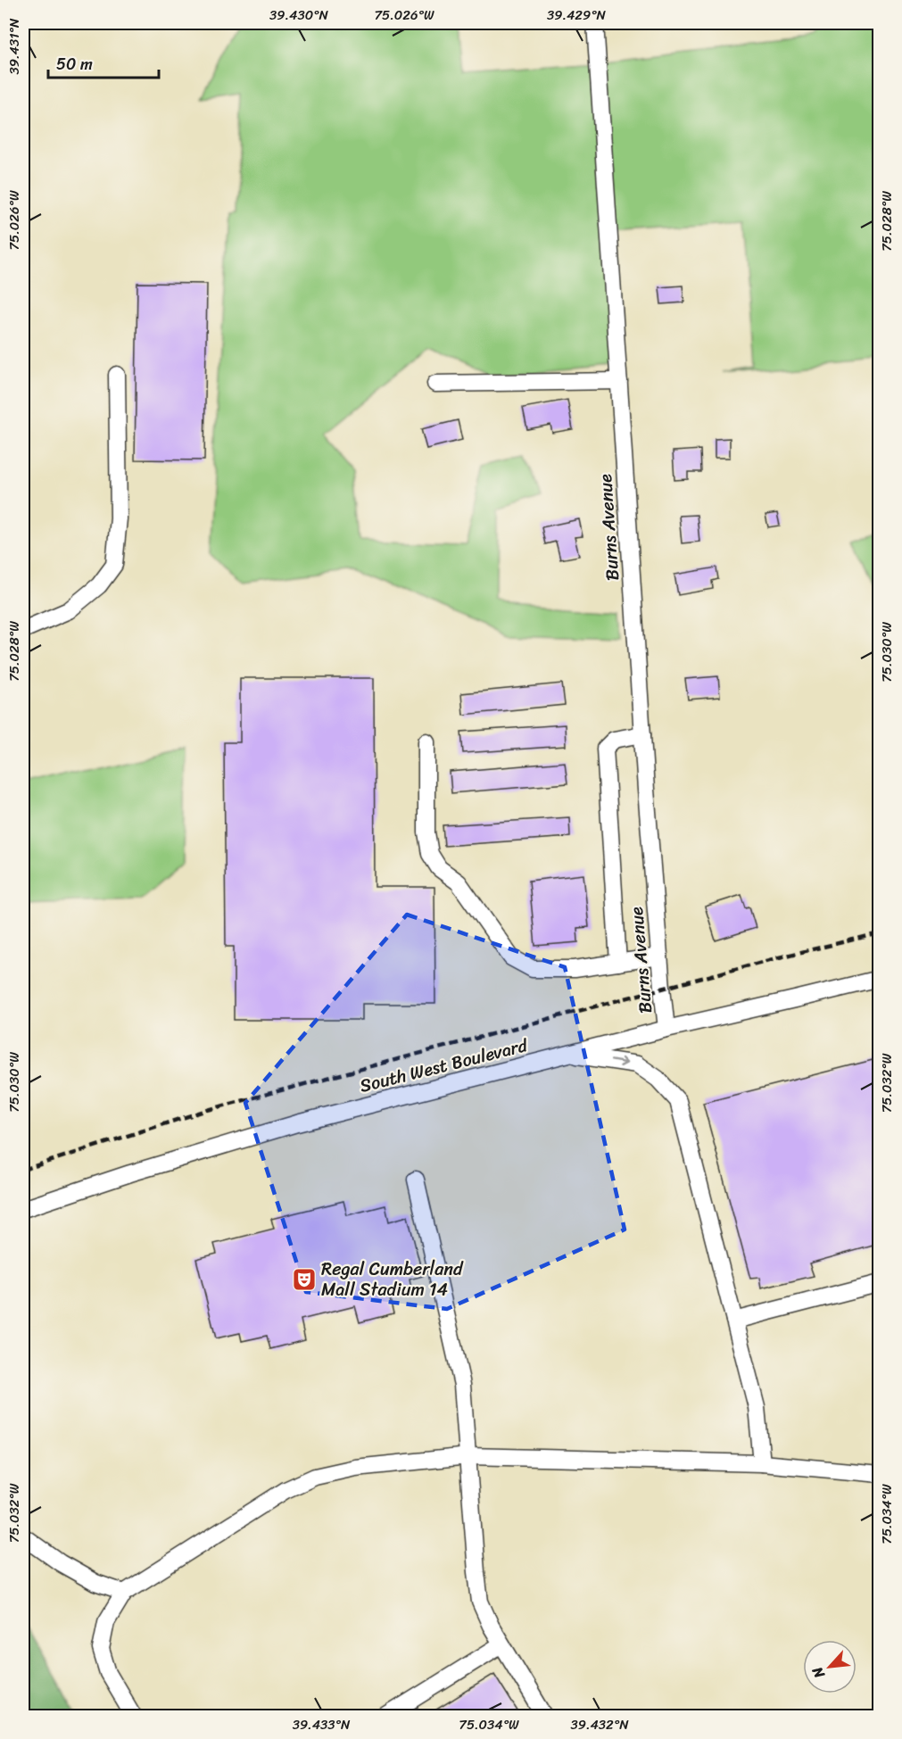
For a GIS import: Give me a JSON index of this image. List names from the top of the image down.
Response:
{
  "streets": {
    "street": ["Burns Avenue", "South West Boulevard"]
  },
  "crossings": [
    ["Burns Avenue", "South West Boulevard"]
  ],
  "places": {
    "theatre": ["Regal Cumberland Mall Stadium 14"]
  },
  "scale_bar": "50 m",
  "north": "bottom left",
  "coordinates": [
    "39.430°N",
    "75.026°W",
    "39.429°N",
    "39.431°N",
    "75.028°W",
    "75.030°W",
    "75.032°W",
    "75.034°W",
    "39.433°N",
    "39.432°N"
  ]
}
